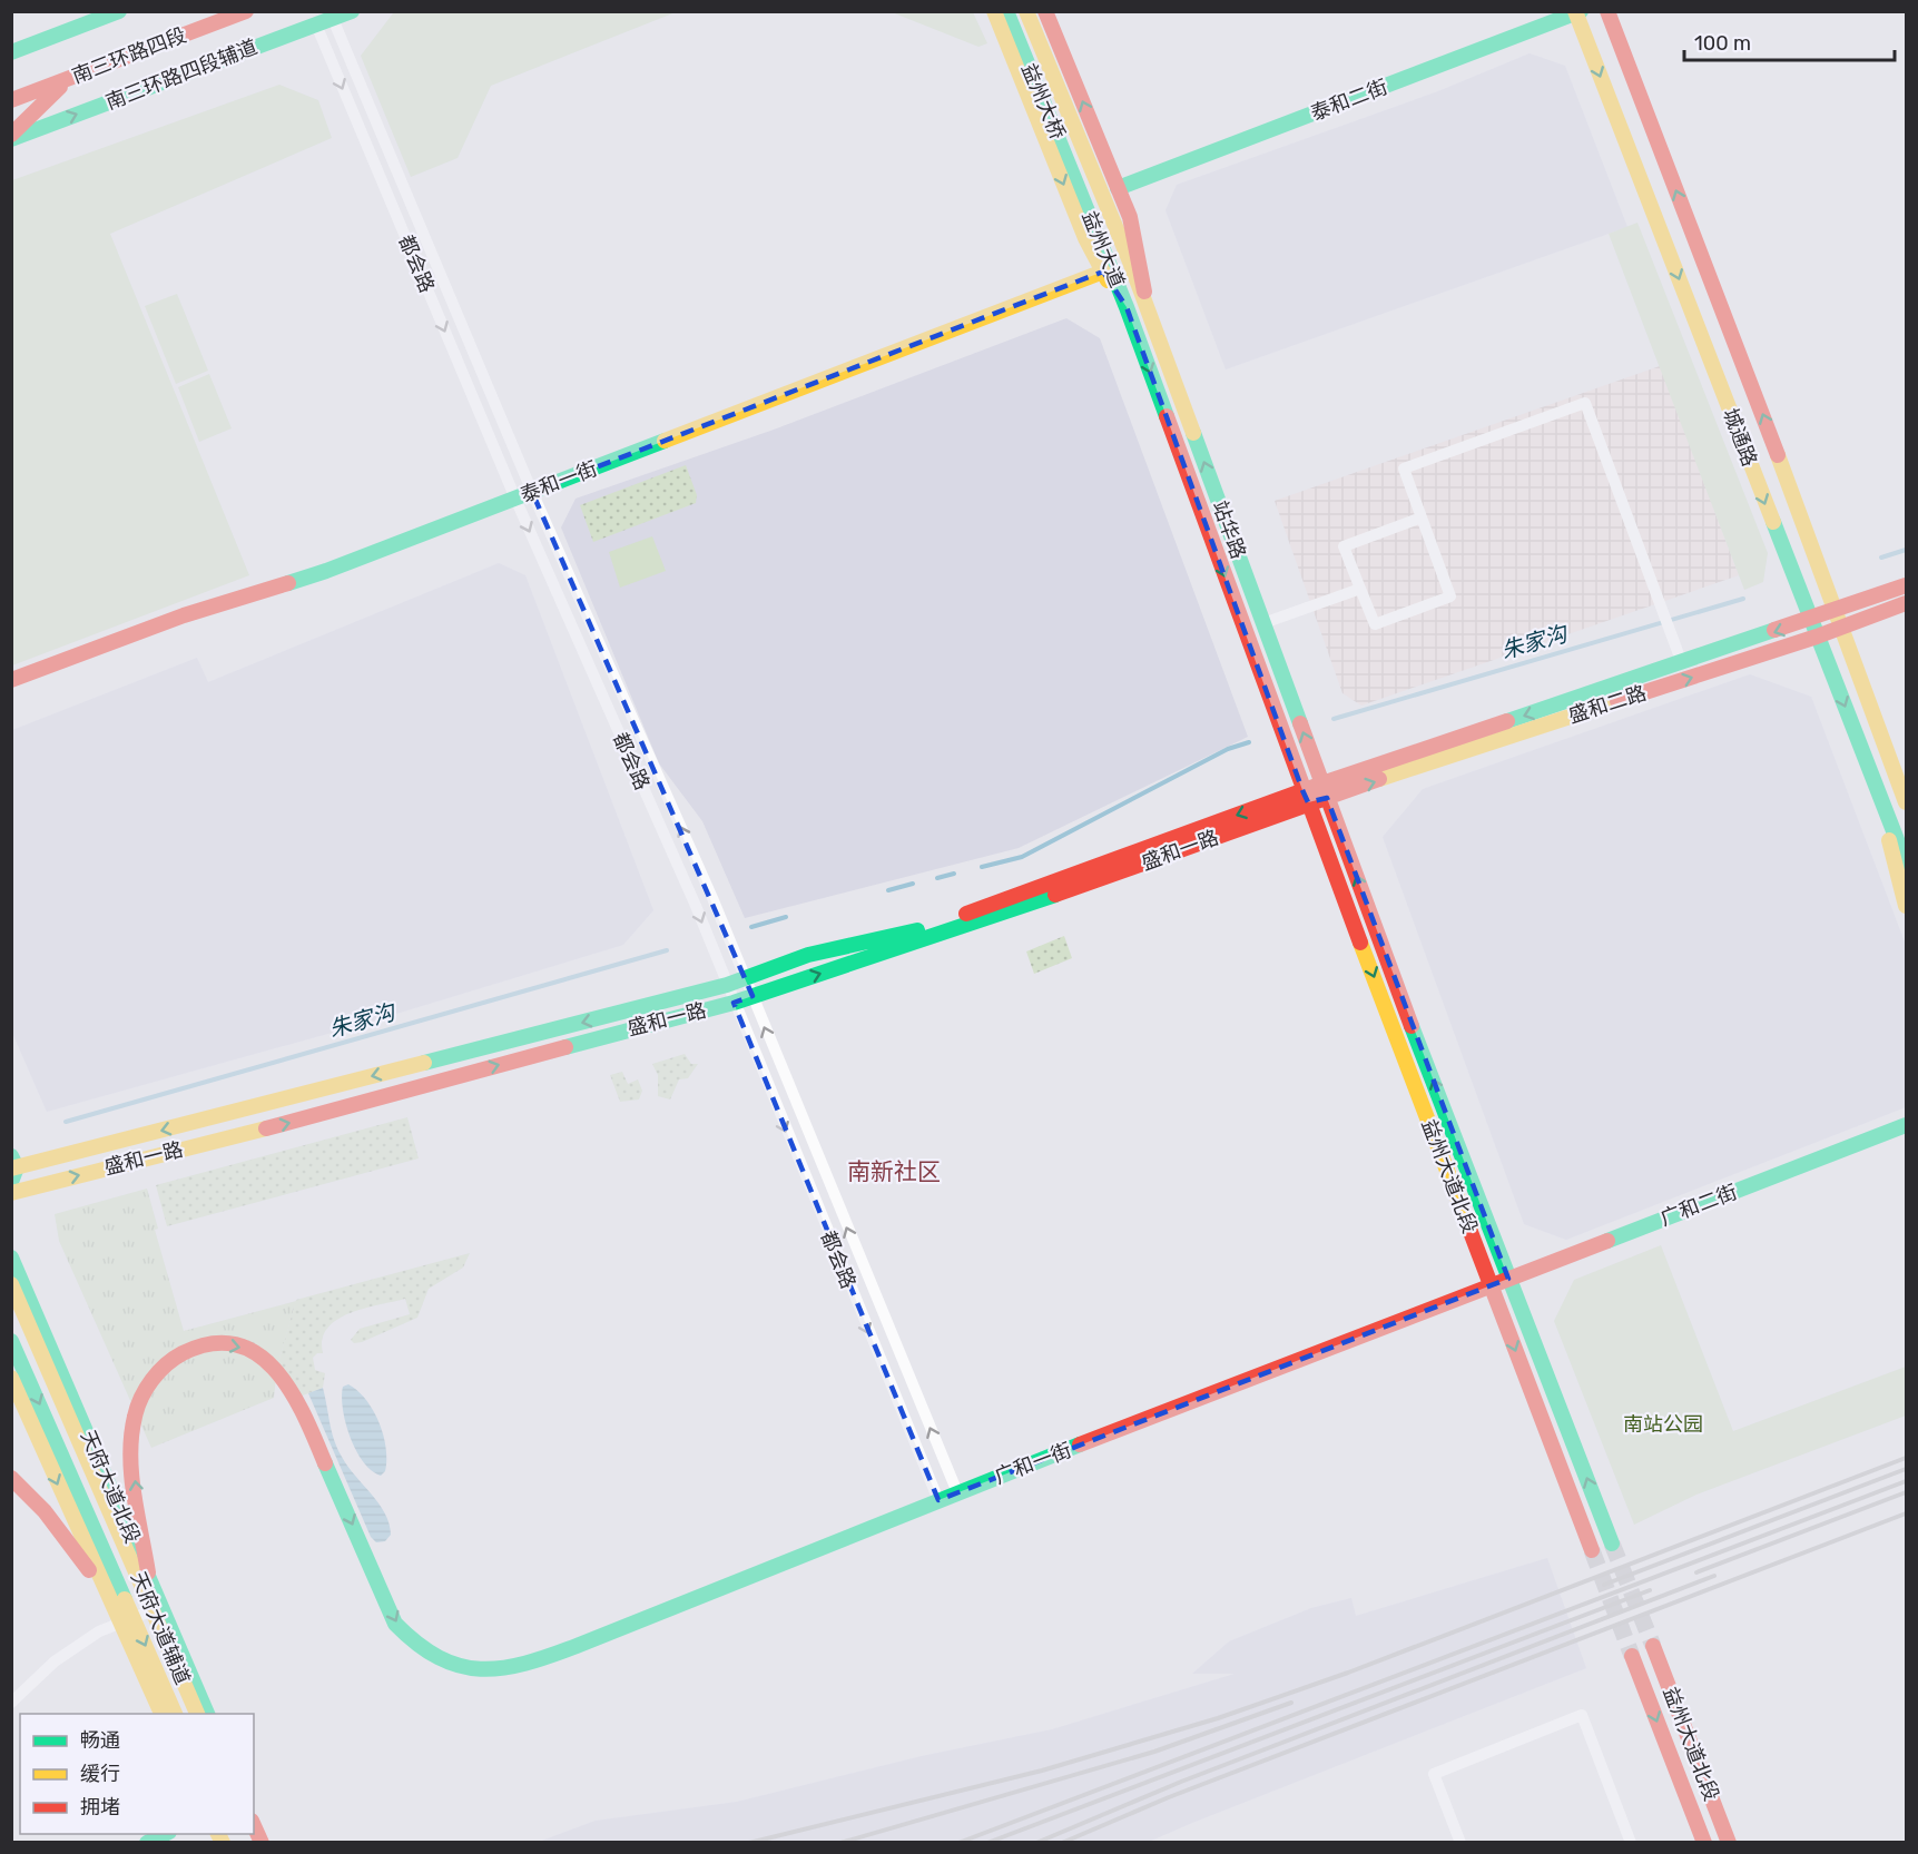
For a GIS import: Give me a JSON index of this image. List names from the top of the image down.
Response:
{
  "streets": {
    "main road": [
      "南三环路四段",
      "南三环路四段辅道",
      "泰和二街",
      "益州大桥",
      "益州大道",
      "城通路",
      "泰和一街",
      "站华路",
      "盛和二路",
      "盛和一路",
      "益州大道北段",
      "广和二街",
      "广和一街",
      "天府大道北段",
      "天府大道辅道"
    ],
    "street": ["都会路"]
  },
  "crossings": [
    ["南三环路四段辅道", "都会路"],
    ["泰和二街", "城通路"],
    ["益州大桥", "益州大道"],
    ["益州大道", "站华路"],
    ["都会路", "泰和一街"],
    ["都会路", "盛和一路"],
    ["都会路", "广和一街"],
    ["城通路", "盛和二路"],
    ["站华路", "盛和二路"],
    ["站华路", "盛和一路"],
    ["站华路", "益州大道北段"],
    ["盛和二路", "益州大道北段"],
    ["盛和一路", "益州大道北段"],
    ["益州大道北段", "广和二街"],
    ["益州大道北段", "广和一街"],
    ["广和二街", "广和一街"],
    ["广和一街", "天府大道北段"]
  ],
  "districts": ["南新社区"],
  "water": ["朱家沟"],
  "parks": ["南站公园"],
  "legend": ["畅通", "缓行", "拥堵"],
  "scale_bar": "100 m"
}
